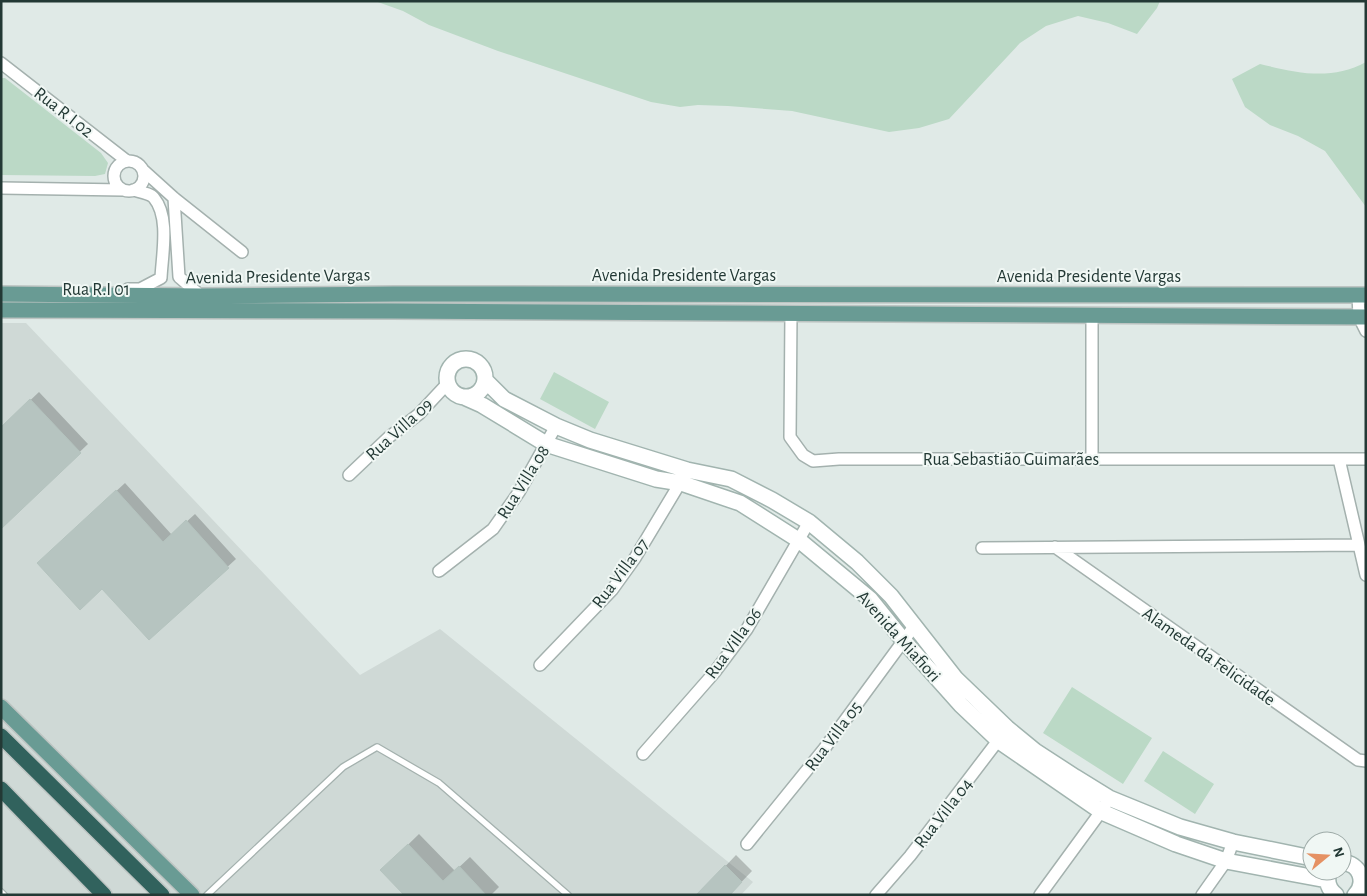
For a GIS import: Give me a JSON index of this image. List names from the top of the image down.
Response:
{
  "streets": {
    "main road": ["Avenida Presidente Vargas"],
    "street": [
      "Rua R.I 02",
      "Rua R.I 01",
      "Rua Villa 09",
      "Rua Sebastião Guimarães",
      "Rua Villa 08",
      "Rua Villa 07",
      "Avenida Miafiori",
      "Rua Villa 06",
      "Alameda da Felicidade",
      "Rua Villa 05",
      "Rua Villa 04"
    ]
  },
  "crossings": [
    ["Avenida Presidente Vargas", "Rua R.I 01"],
    ["Avenida Presidente Vargas", "Rua Sebastião Guimarães"],
    ["Rua Villa 09", "Avenida Miafiori"],
    ["Rua Villa 08", "Avenida Miafiori"],
    ["Rua Villa 07", "Avenida Miafiori"],
    ["Avenida Miafiori", "Rua Villa 06"],
    ["Avenida Miafiori", "Rua Villa 05"],
    ["Avenida Miafiori", "Rua Villa 04"]
  ],
  "north": "right"
}
